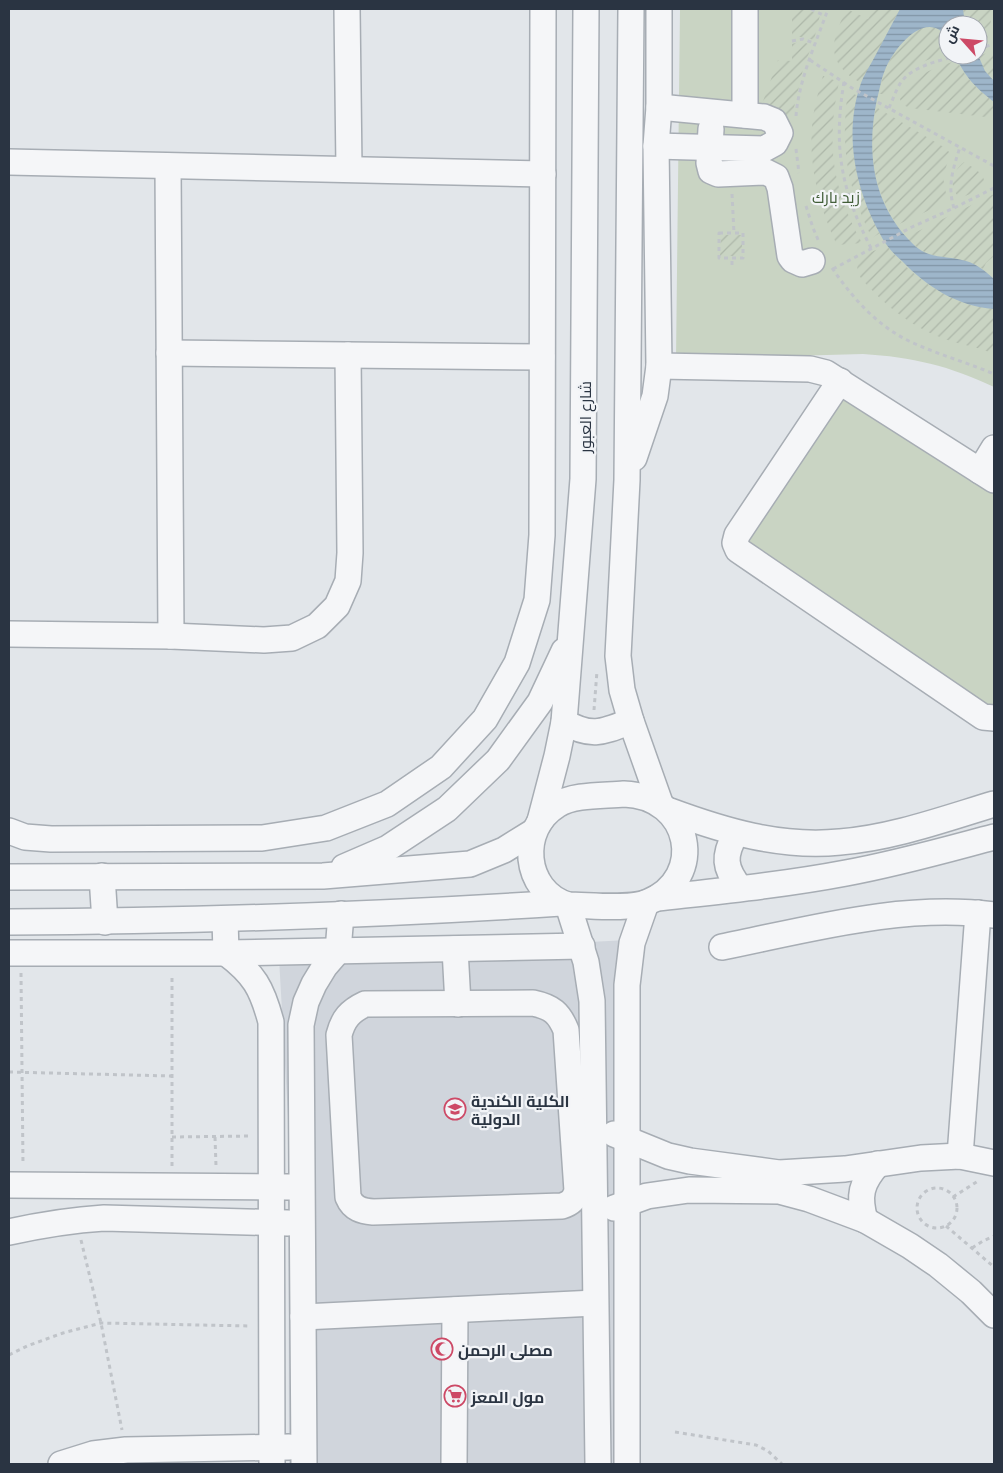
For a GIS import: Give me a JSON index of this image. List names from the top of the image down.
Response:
{
  "streets": {
    "street": ["شارع العبور"]
  },
  "parks": ["زيد بارك"],
  "places": {
    "school or university": ["الكلية الكندية الدولية"],
    "mosque": ["مصلى الرحمن"],
    "supermarket": ["مول المعز"]
  },
  "north": "top left"
}
